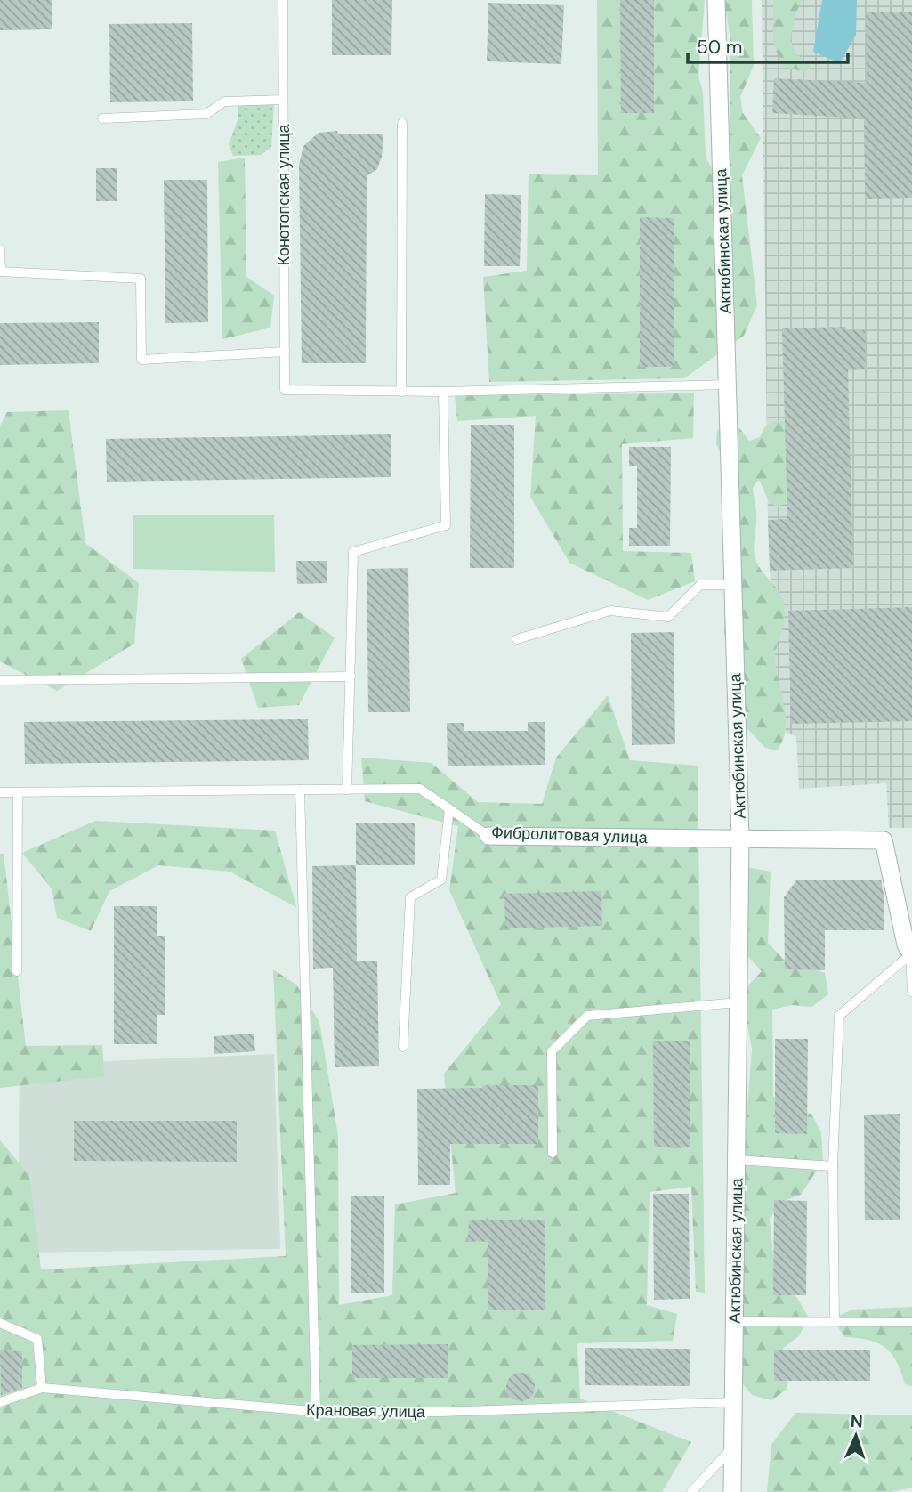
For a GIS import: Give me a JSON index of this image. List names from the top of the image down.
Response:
{
  "streets": {
    "street": ["Актюбинская улица", "Фибролитовая улица"],
    "lane": ["Конотопская улица", "Крановая улица"]
  },
  "crossings": [
    ["Актюбинская улица", "Фибролитовая улица"],
    ["Актюбинская улица", "Крановая улица"]
  ],
  "scale_bar": "50 m",
  "north": "top"
}
